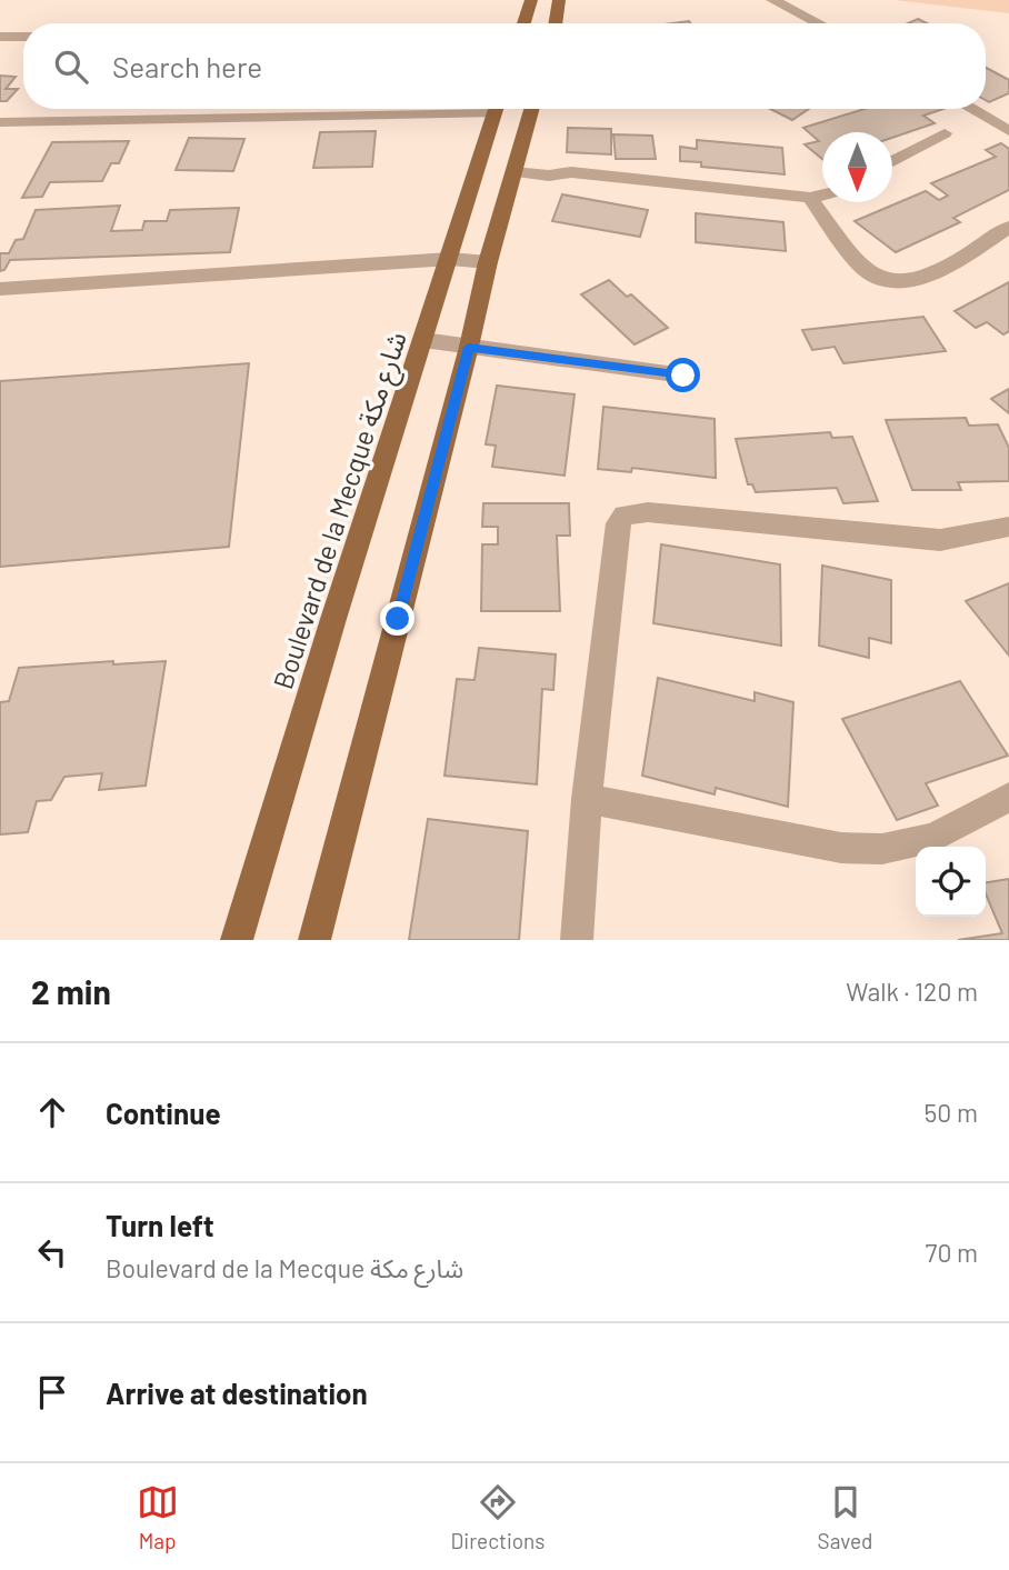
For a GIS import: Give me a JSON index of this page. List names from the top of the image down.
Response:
{
  "streets": {
    "main road": ["Boulevard de la Mecque شارع مكة"]
  },
  "north": "bottom",
  "page": {
    "search": "Search here",
    "heading": ["2 min", "Walk · 120 m"],
    "list": [
      ["Continue", "50 m"],
      ["Turn left", "Boulevard de la Mecque شارع مكة", "70 m"],
      "Arrive at destination"
    ],
    "nav": ["Map", "Directions", "Saved"]
  }
}
